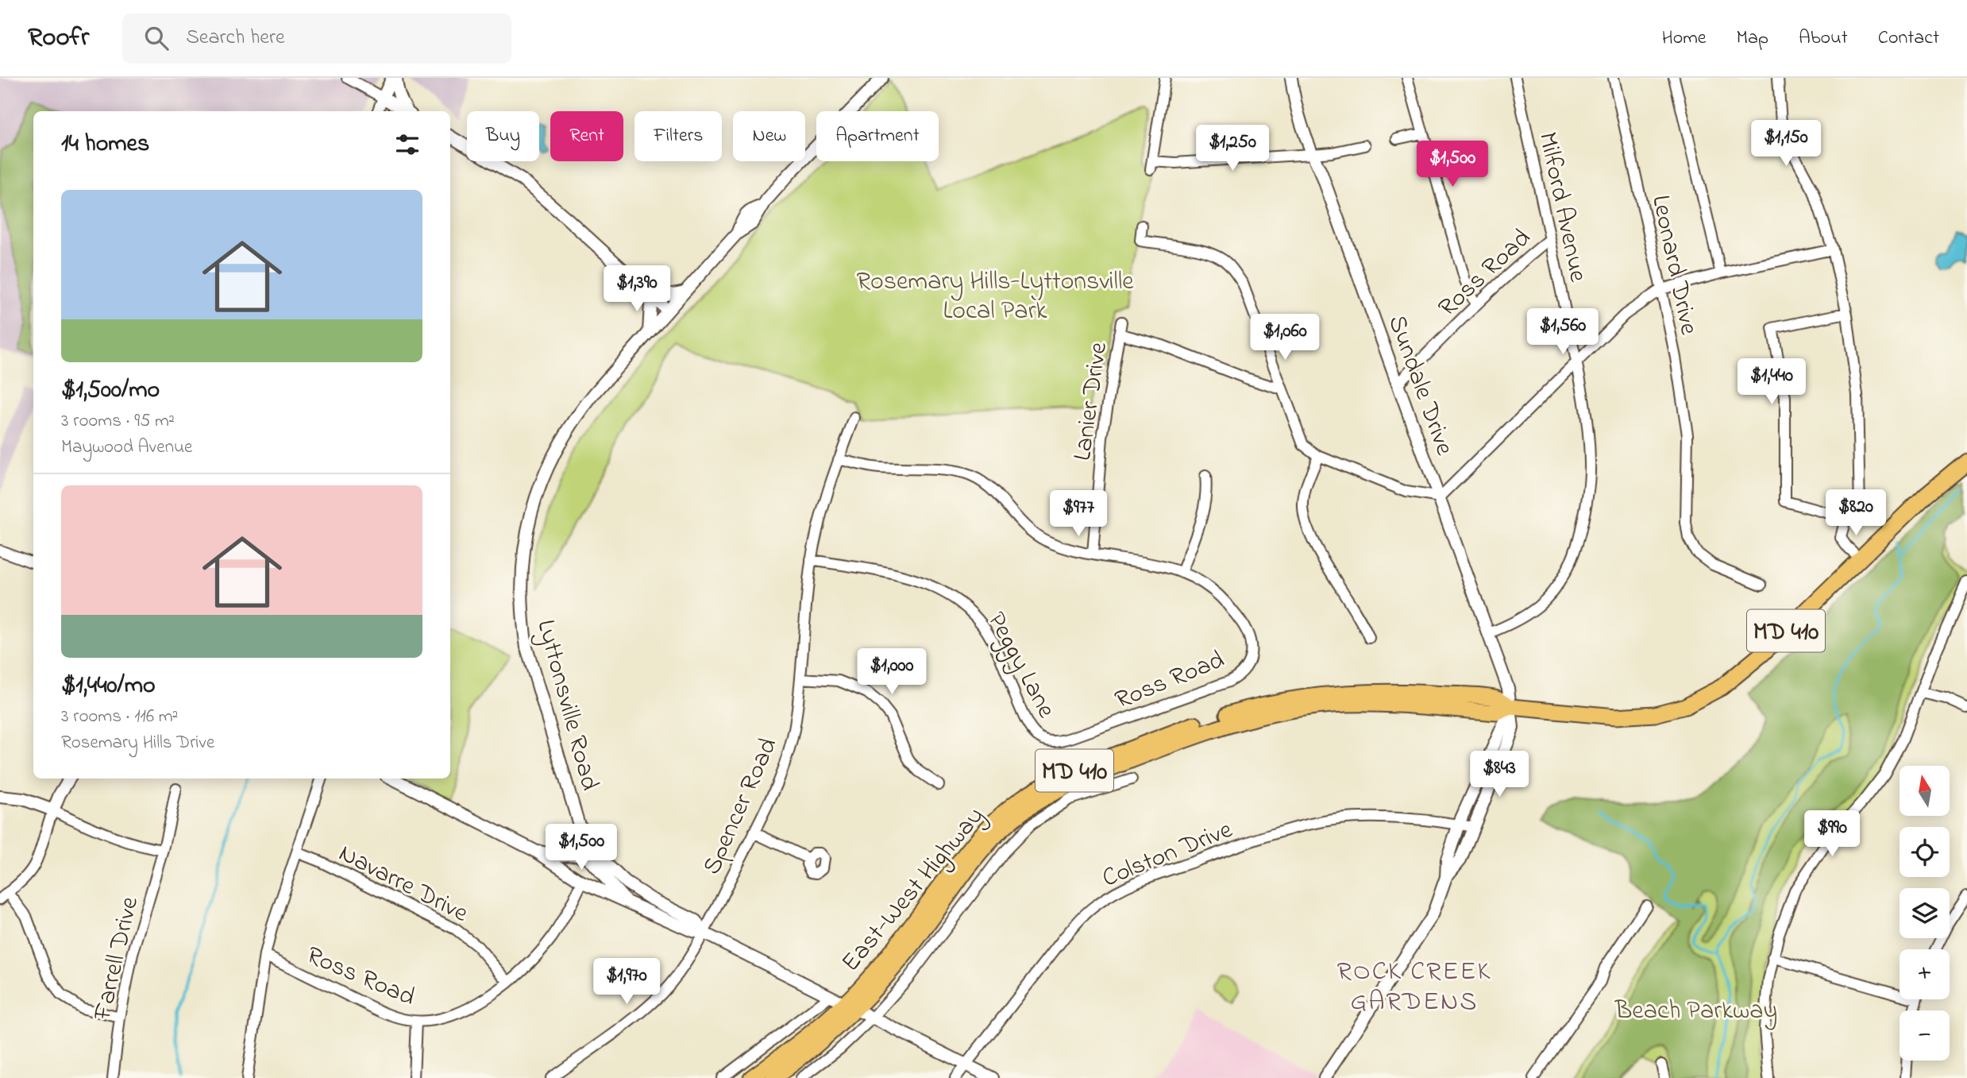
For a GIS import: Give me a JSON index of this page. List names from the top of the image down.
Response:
{
  "streets": {
    "main road": ["MD 410", "East-West Highway"],
    "street": [
      "Milford Avenue",
      "Leonard Drive",
      "Ross Road",
      "Sundale Drive",
      "Lanier Drive",
      "Peggy Lane",
      "Lyttonsville Road",
      "Spencer Road",
      "Colston Drive",
      "Navarre Drive",
      "Farrell Drive"
    ]
  },
  "crossings": [
    ["Milford Avenue", "Ross Road"],
    ["Milford Avenue", "Sundale Drive"],
    ["Ross Road", "Sundale Drive"],
    ["Ross Road", "Lanier Drive"],
    ["Ross Road", "Peggy Lane"],
    ["Ross Road", "Spencer Road"],
    ["Ross Road", "Navarre Drive"],
    ["Sundale Drive", "Colston Drive"],
    ["Sundale Drive", "East-West Highway"],
    ["Peggy Lane", "Spencer Road"],
    ["Lyttonsville Road", "Spencer Road"]
  ],
  "districts": ["ROCK CREEK GARDENS"],
  "parks": ["Rosemary Hills-Lyttonsville Local Park", "Beach Parkway"],
  "north": "top",
  "page": {
    "header": "Roofr",
    "search": "Search here",
    "nav": [
      "Home",
      "Map",
      "About",
      "Contact"
    ],
    "chip": [
      "Buy",
      "Rent",
      "Filters",
      "New",
      "Apartment"
    ],
    "heading": "14 homes",
    "price": [
      "$1,150",
      "$1,250",
      "$1,500",
      "$1,390",
      "$1,560",
      "$1,060",
      "$1,440",
      "$820",
      "$977",
      "$1,000",
      "$843",
      "$990",
      "$1,500",
      "$1,970"
    ],
    "list": [
      {
        "name": "$1,500/mo",
        "note": "3 rooms · 95 m² · Maywood Avenue"
      },
      {
        "name": "$1,440/mo",
        "note": "3 rooms · 116 m² · Rosemary Hills Drive"
      }
    ],
    "map_buttons": ["+", "−"]
  }
}
